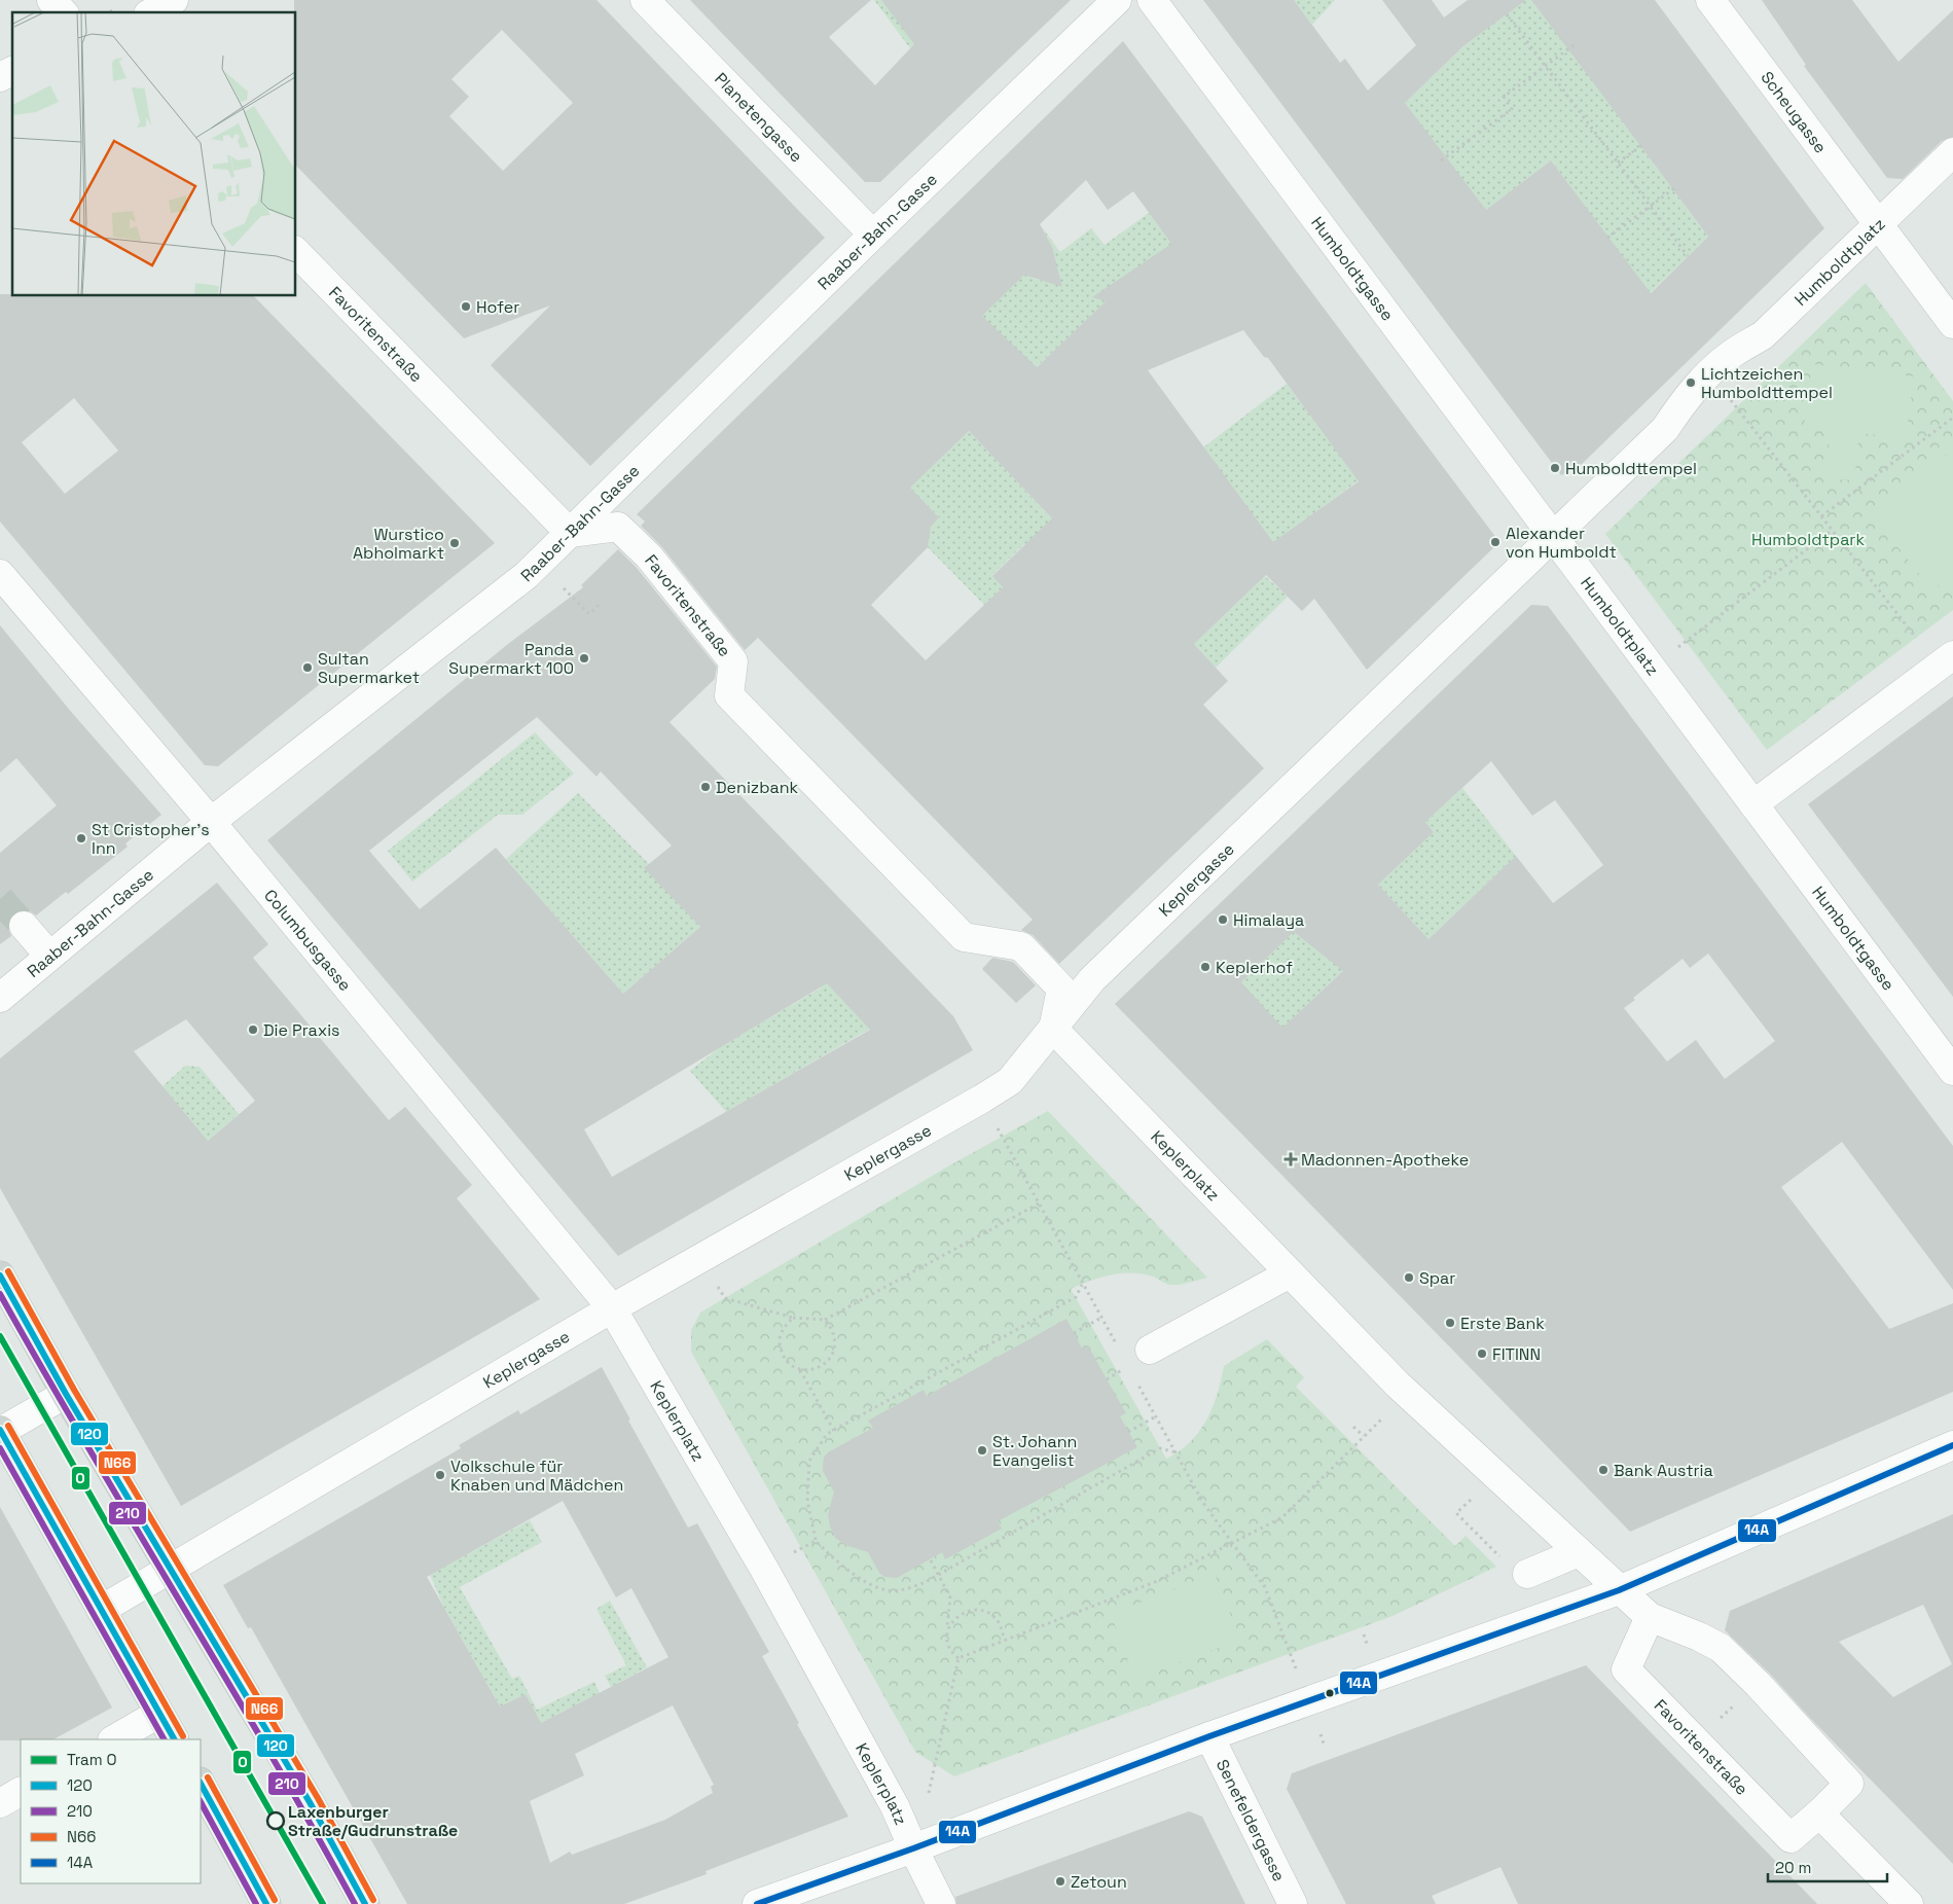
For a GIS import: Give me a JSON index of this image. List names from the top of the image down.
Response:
{
  "streets": {
    "street": [
      "Scheugasse",
      "Planetengasse",
      "Raaber-Bahn-Gasse",
      "Humboldtgasse",
      "Humboldtplatz",
      "Favoritenstraße",
      "Keplergasse",
      "Columbusgasse",
      "Keplerplatz",
      "Senefeldergasse"
    ]
  },
  "crossings": [
    ["Scheugasse", "Humboldtplatz"],
    ["Planetengasse", "Raaber-Bahn-Gasse"],
    ["Raaber-Bahn-Gasse", "Favoritenstraße"],
    ["Raaber-Bahn-Gasse", "Columbusgasse"],
    ["Humboldtgasse", "Humboldtplatz"],
    ["Humboldtgasse", "Keplergasse"],
    ["Humboldtplatz", "Keplergasse"],
    ["Favoritenstraße", "Keplergasse"],
    ["Favoritenstraße", "Keplerplatz"],
    ["Keplergasse", "Columbusgasse"],
    ["Keplergasse", "Keplerplatz"],
    ["Columbusgasse", "Keplerplatz"]
  ],
  "parks": ["Humboldtpark"],
  "places": {
    "other": [
      "Hofer",
      "Lichtzeichen Humboldttempel",
      "Humboldttempel",
      "Alexander von Humboldt",
      "Wurstico Abholmarkt",
      "Panda Supermarkt 100",
      "Sultan Supermarket",
      "Denizbank",
      "St Cristopher's Inn",
      "Himalaya",
      "Keplerhof",
      "Die Praxis",
      "Spar",
      "Erste Bank",
      "FITINN",
      "St. Johann Evangelist",
      "Bank Austria",
      "Volkschule für Knaben und Mädchen",
      "Laxenburger Straße/Gudrunstraße",
      "Zetoun"
    ],
    "health": ["Madonnen-Apotheke"]
  },
  "lines": [
    "transit line N66",
    "transit line 120",
    "transit line 210",
    "tram line O",
    "transit line 14A"
  ],
  "legend": [
    "Tram O",
    "120",
    "210",
    "N66",
    "14A"
  ],
  "scale_bar": "20 m"
}
